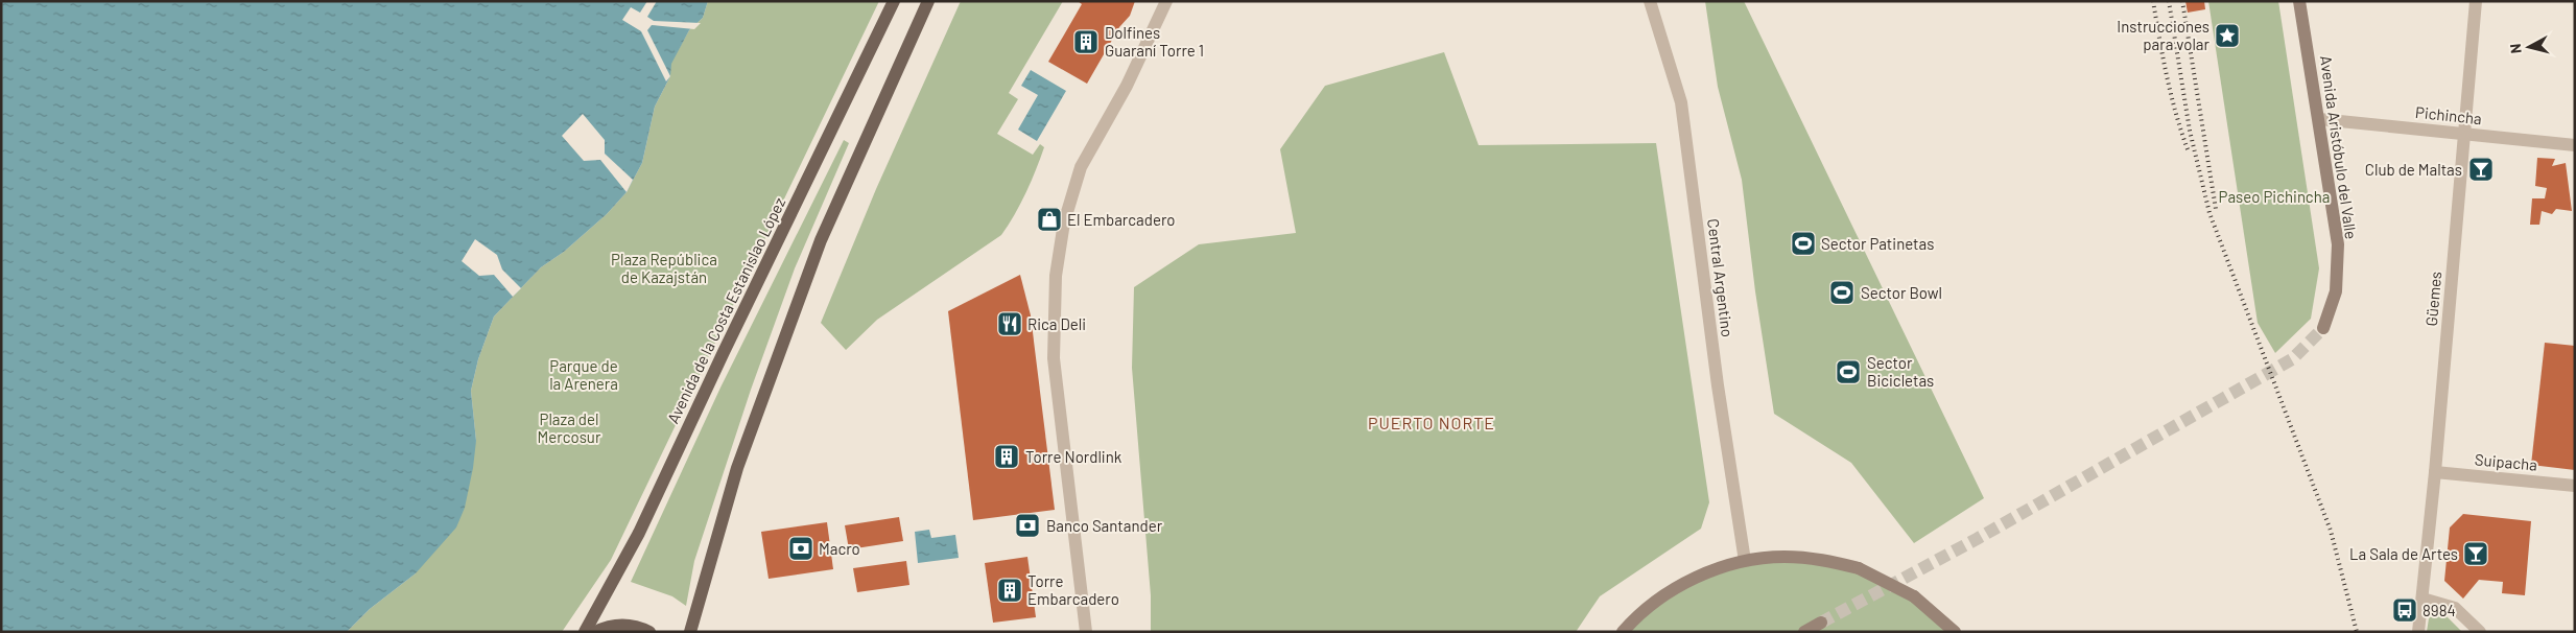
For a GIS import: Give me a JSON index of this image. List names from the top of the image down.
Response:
{
  "streets": {
    "main road": ["Avenida Aristóbulo del Valle", "Avenida de la Costa Estanislao López"],
    "street": [
      "Pichincha",
      "Central Argentino",
      "Güemes",
      "Suipacha"
    ]
  },
  "crossings": [
    ["Pichincha", "Avenida Aristóbulo del Valle"],
    ["Pichincha", "Güemes"],
    ["Güemes", "Suipacha"]
  ],
  "districts": ["PUERTO NORTE"],
  "parks": [
    "Paseo Pichincha",
    "Plaza República de Kazajstán",
    "Parque de la Arenera",
    "Plaza del Mercosur"
  ],
  "places": {
    "place": ["Instrucciones para volar"],
    "building": ["Dolfines Guaraní Torre 1", "Torre Nordlink", "Torre Embarcadero"],
    "bar": ["Club de Maltas", "La Sala de Artes"],
    "shop": ["El Embarcadero"],
    "sports": ["Sector Patinetas", "Sector Bowl", "Sector Bicicletas"],
    "restaurant": ["Rica Deli"],
    "bank": ["Banco Santander", "Macro"],
    "bus stop": ["8984"]
  },
  "north": "left"
}
